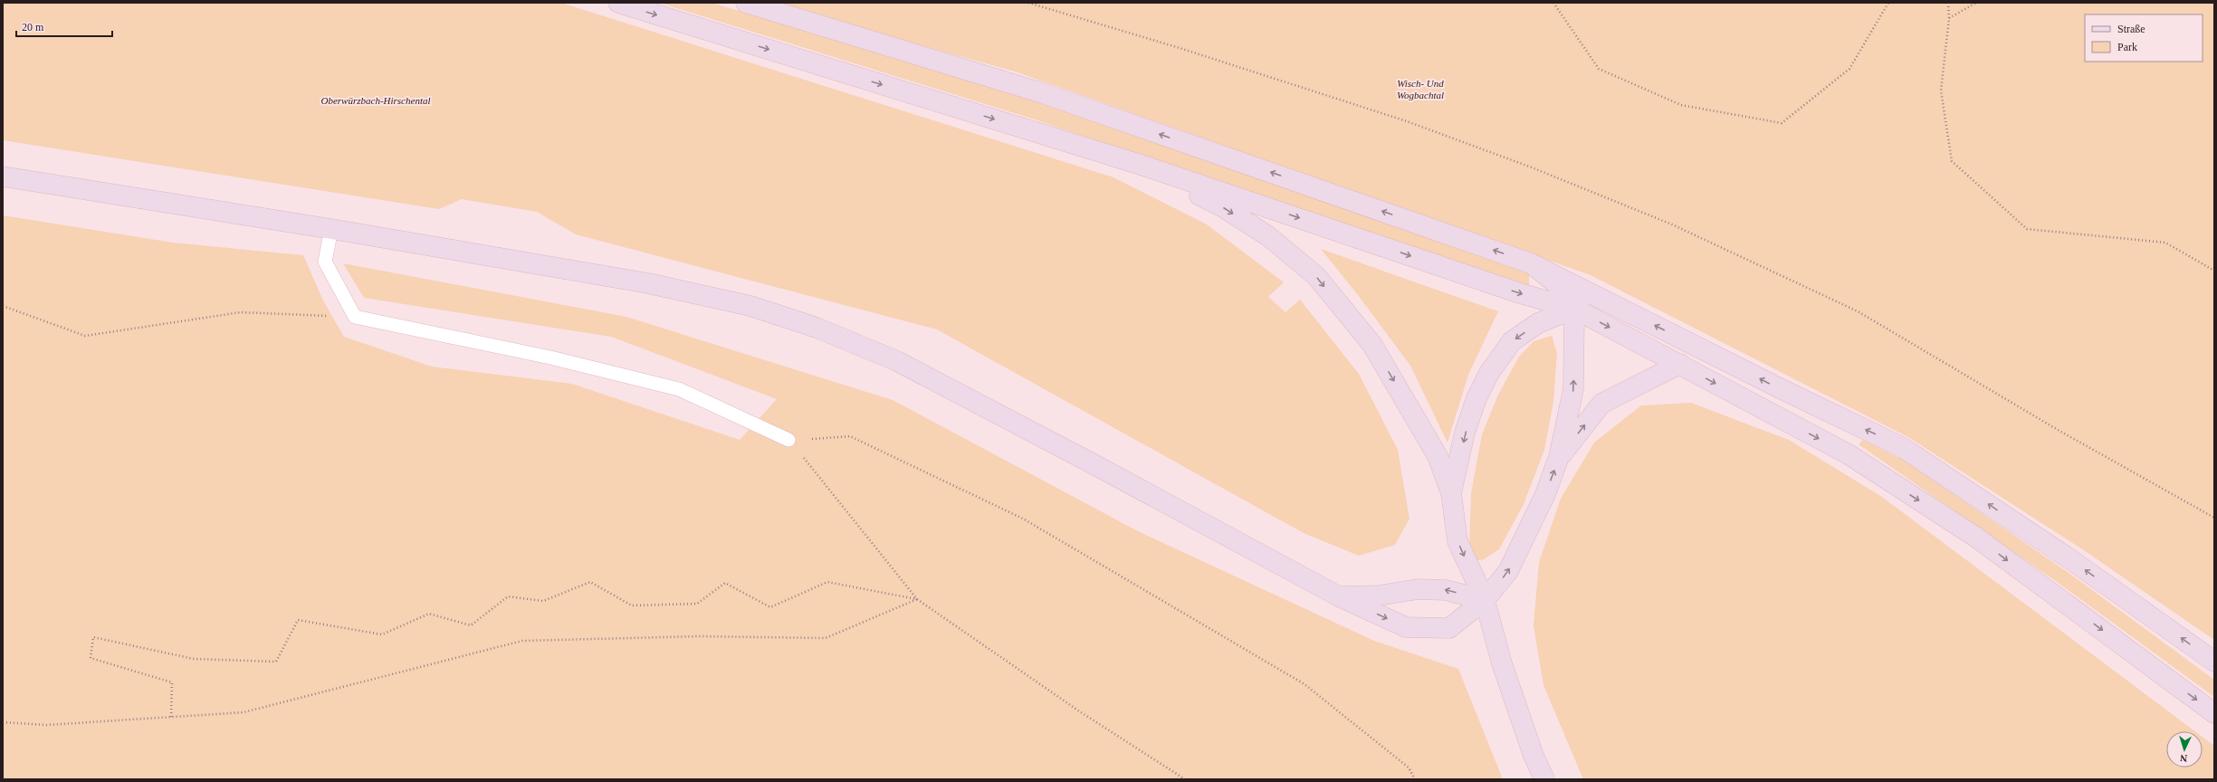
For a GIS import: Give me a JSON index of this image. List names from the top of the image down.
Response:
{
  "parks": ["Wisch- Und Wogbachtal", "Oberwürzbach-Hirschental"],
  "legend": ["Straße", "Park"],
  "scale_bar": "20 m",
  "north": "bottom"
}
